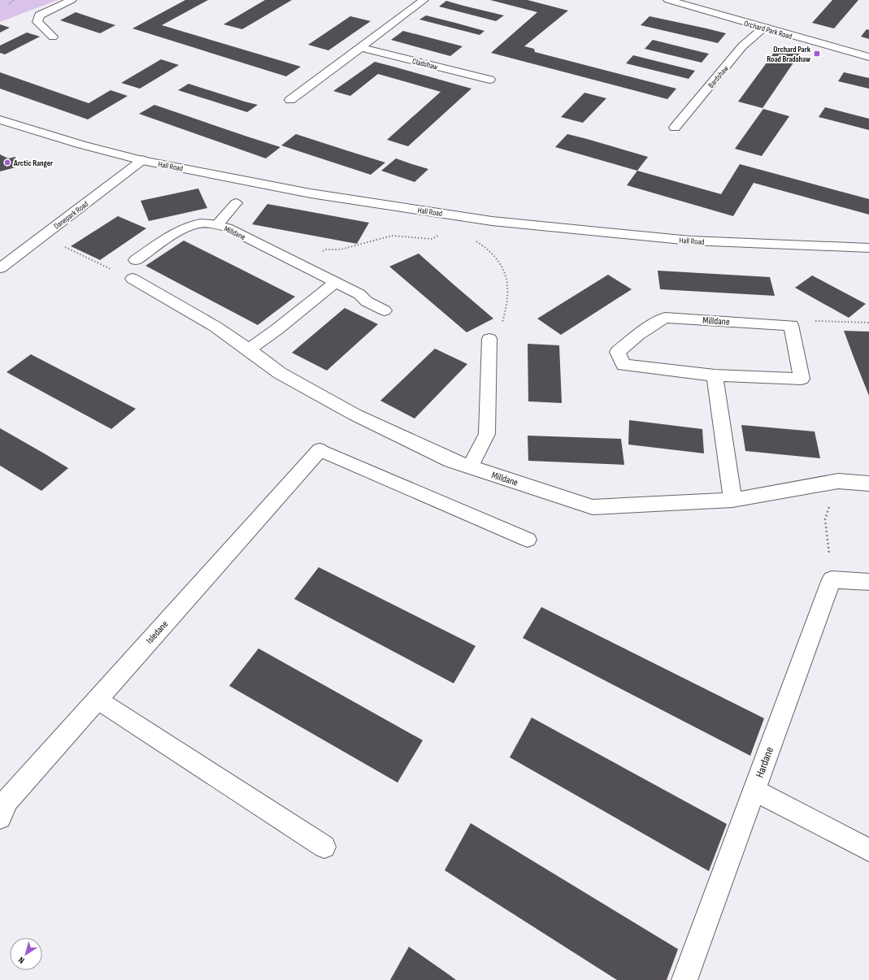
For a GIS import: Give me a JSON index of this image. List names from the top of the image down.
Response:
{
  "streets": {
    "street": [
      "Orchard Park Road",
      "Cladshaw",
      "Bardshaw",
      "Hall Road",
      "Danepark Road",
      "Milldane",
      "Isledane",
      "Hardane"
    ]
  },
  "crossings": [
    ["Orchard Park Road", "Bardshaw"],
    ["Hall Road", "Danepark Road"]
  ],
  "places": {
    "transit": ["Orchard Park Road Bradshaw"],
    "other": ["Arctic Ranger"]
  },
  "north": "bottom left"
}
